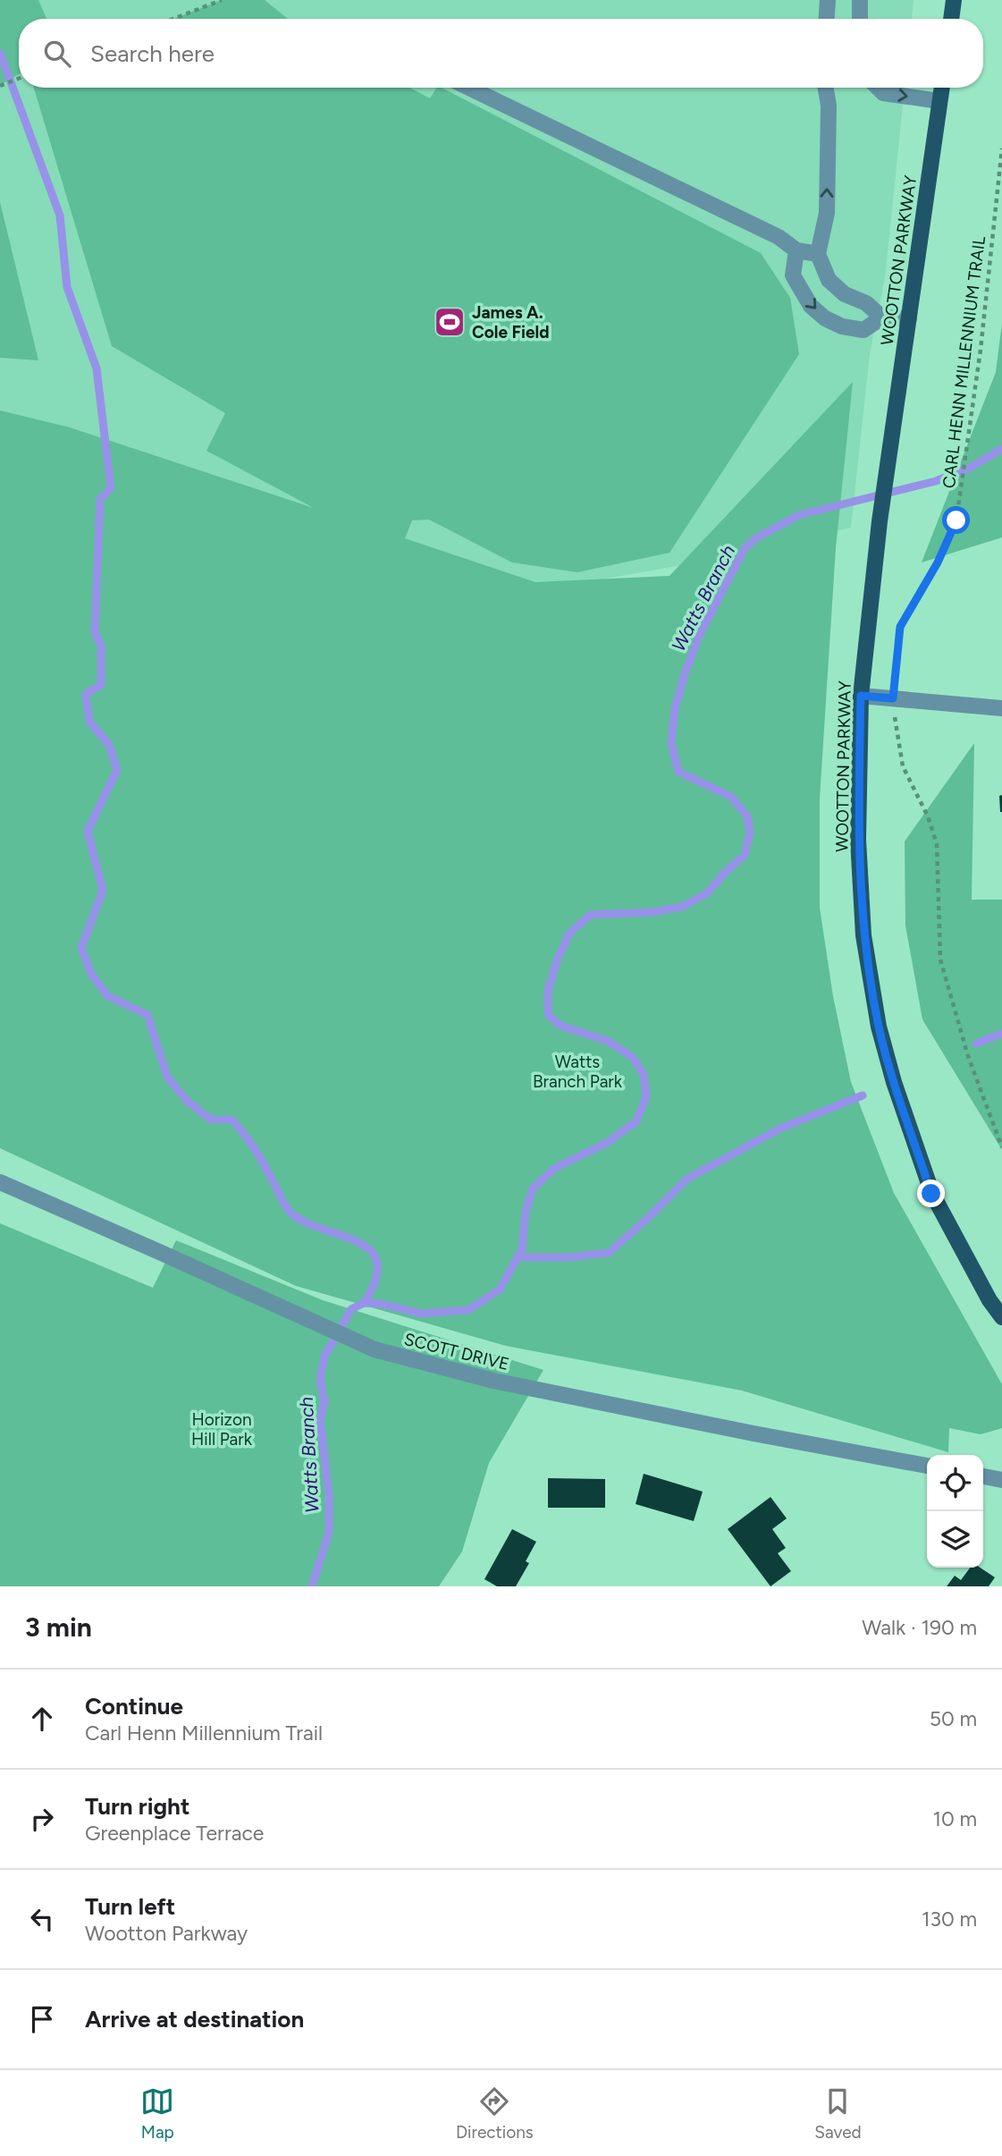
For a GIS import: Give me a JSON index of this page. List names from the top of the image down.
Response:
{
  "streets": {
    "main road": ["WOOTTON PARKWAY"],
    "street": ["SCOTT DRIVE"],
    "path": ["CARL HENN MILLENNIUM TRAIL"]
  },
  "water": ["Watts Branch"],
  "parks": ["Watts Branch Park", "Horizon Hill Park"],
  "places": {
    "sports": ["James A. Cole Field"]
  },
  "page": {
    "search": "Search here",
    "heading": ["3 min", "Walk · 190 m"],
    "list": [
      ["Continue", "Carl Henn Millennium Trail", "50 m"],
      ["Turn right", "Greenplace Terrace", "10 m"],
      ["Turn left", "Wootton Parkway", "130 m"],
      "Arrive at destination"
    ],
    "nav": ["Map", "Directions", "Saved"]
  }
}
